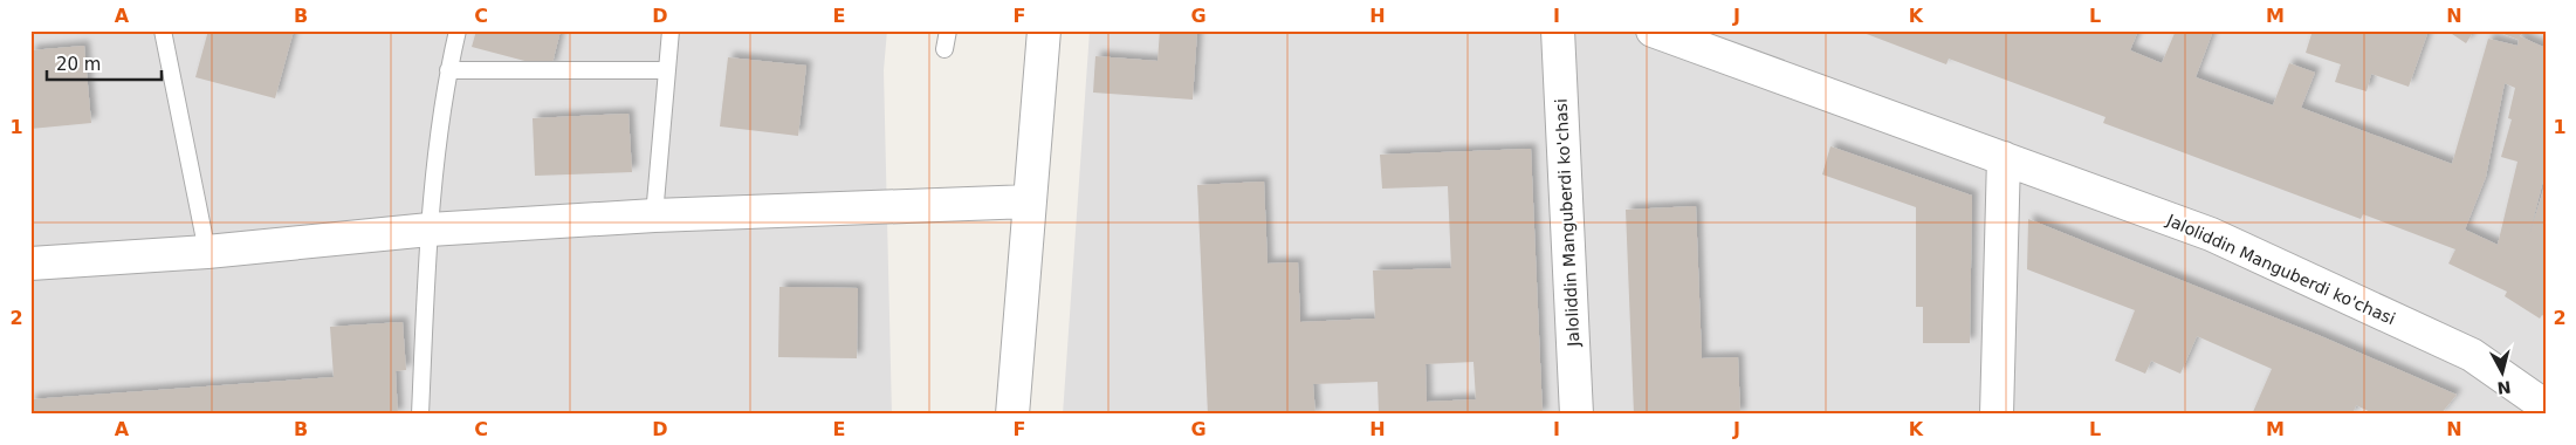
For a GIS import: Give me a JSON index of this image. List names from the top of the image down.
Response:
{
  "streets": {
    "street": ["Jaloliddin Manguberdi ko'chasi"]
  },
  "scale_bar": "20 m",
  "north": "bottom",
  "grid": {
    "columns": [
      "A",
      "B",
      "C",
      "D",
      "E",
      "F",
      "G",
      "H",
      "I",
      "J",
      "K",
      "L",
      "M",
      "N"
    ],
    "rows": ["1", "2"]
  }
}
